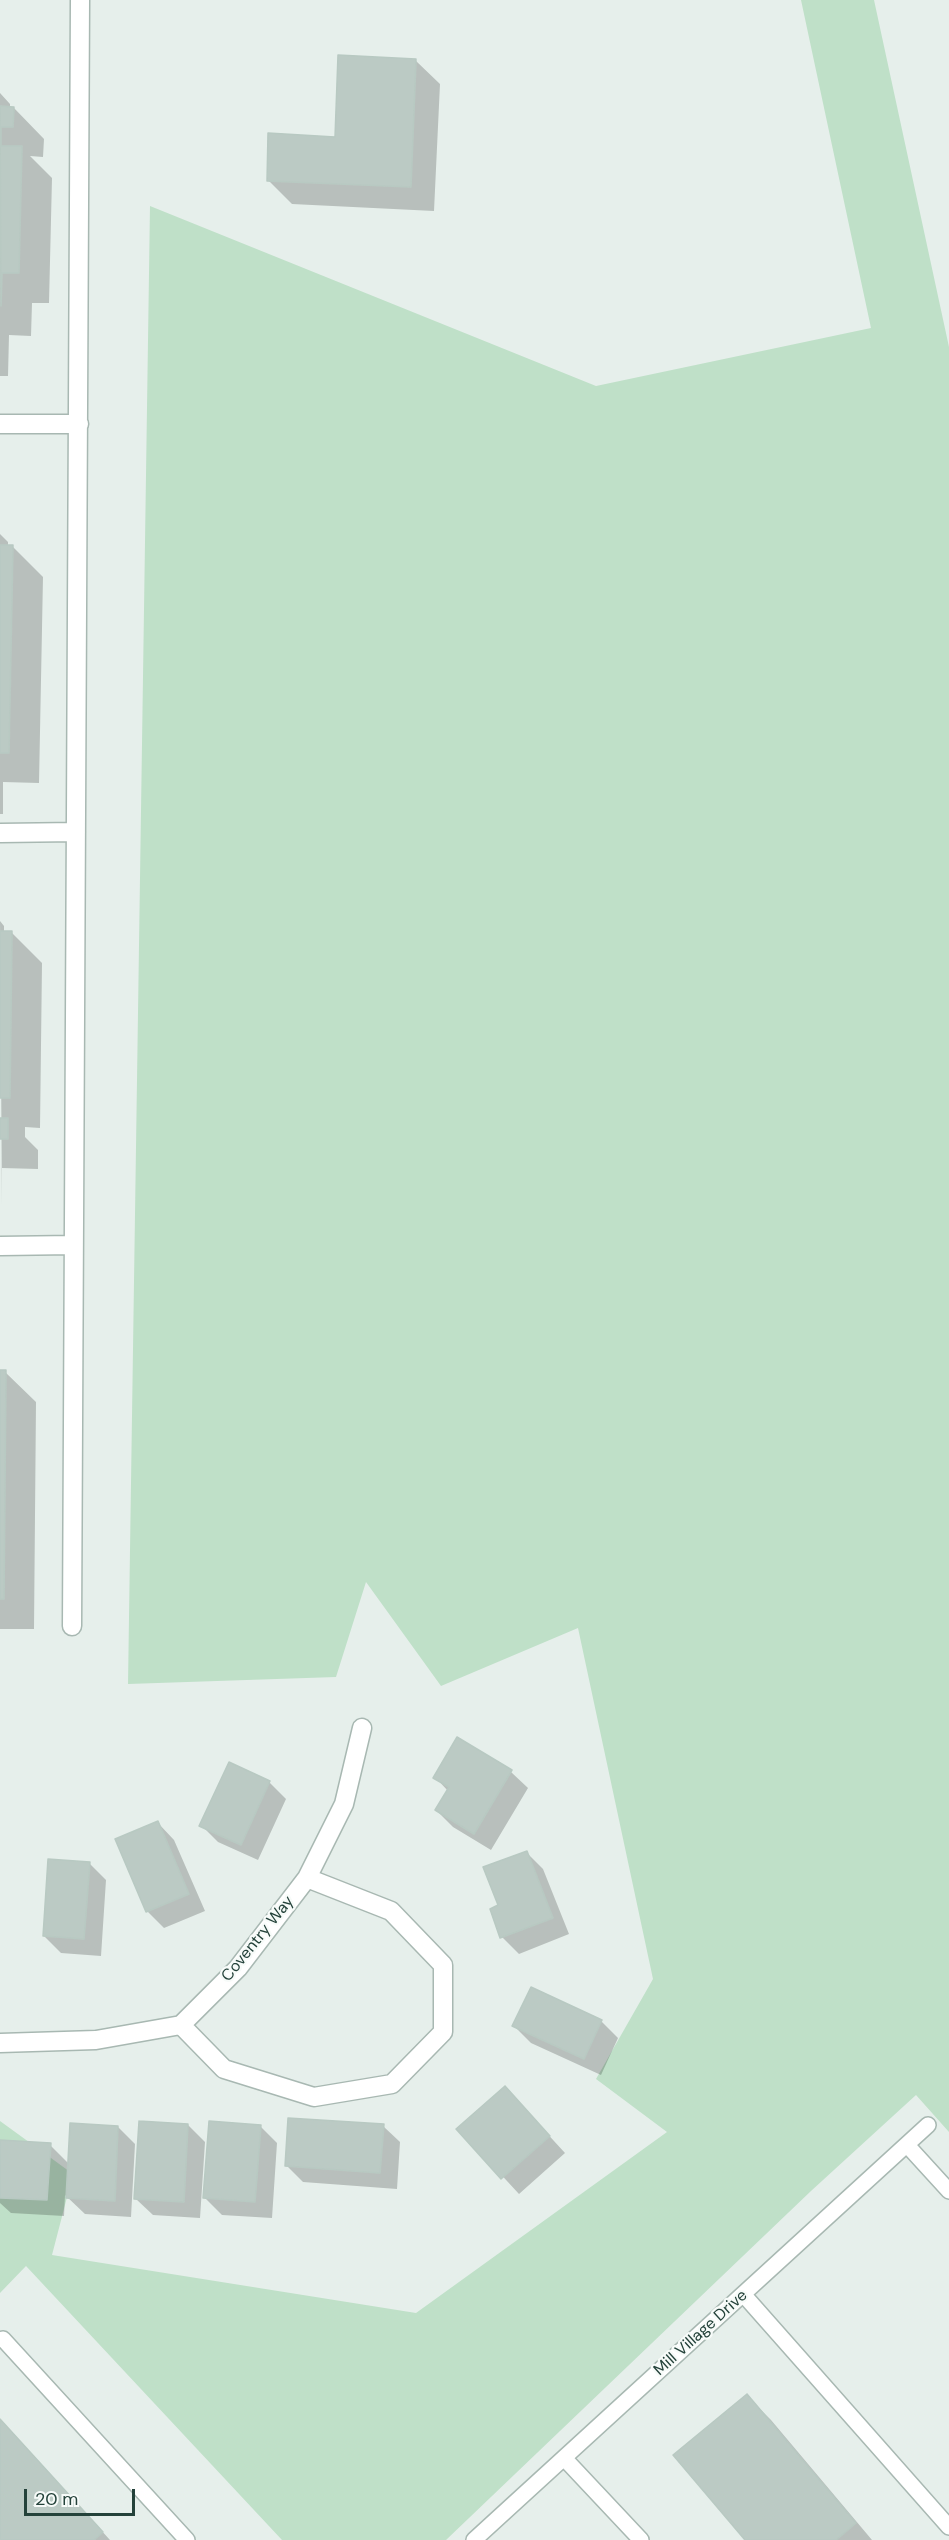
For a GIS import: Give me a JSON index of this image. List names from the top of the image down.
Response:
{
  "streets": {
    "street": ["Coventry Way"],
    "lane": ["Mill Village Drive"]
  },
  "scale_bar": "20 m"
}
